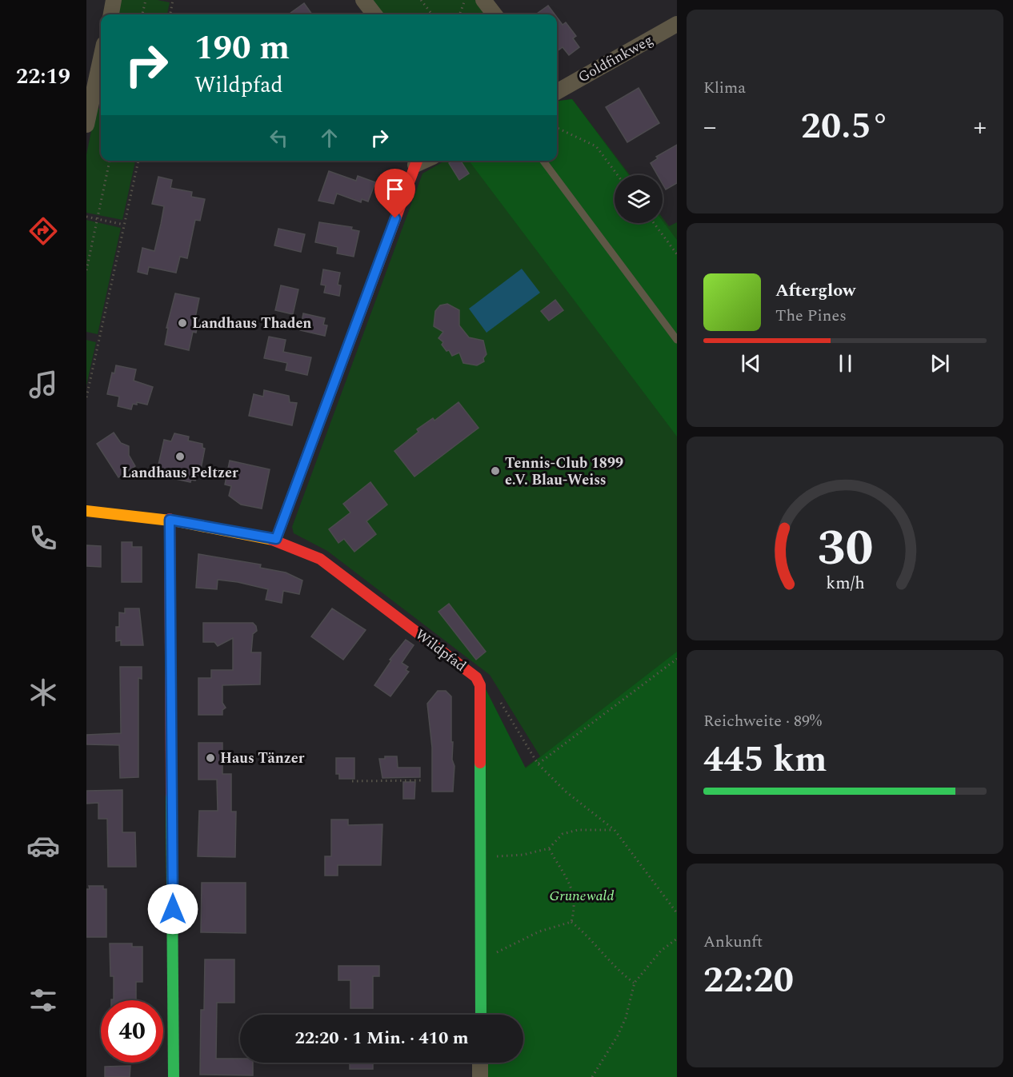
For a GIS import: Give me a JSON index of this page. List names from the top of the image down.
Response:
{
  "streets": {
    "street": ["Goldfinkweg", "Wildpfad"]
  },
  "parks": ["Grunewald"],
  "places": [
    "Landhaus Thaden",
    "Landhaus Peltzer",
    "Tennis-Club 1899 e.V. Blau-Weiss",
    "Haus Tänzer"
  ],
  "page": {
    "tabs": "22:19",
    "tile": [
      "Klima",
      ["Reichweite · 89%", "445 km"],
      ["Ankunft", "22:20"]
    ],
    "turn": ["190 m", "Wildpfad"],
    "heat": ["−", "20.5°", "+"],
    "song": ["Afterglow", "The Pines"],
    "limit": "40",
    "trip": "22:20 · 1 Min. · 410 m",
    "gauge": ["30", "km/h"]
  }
}
